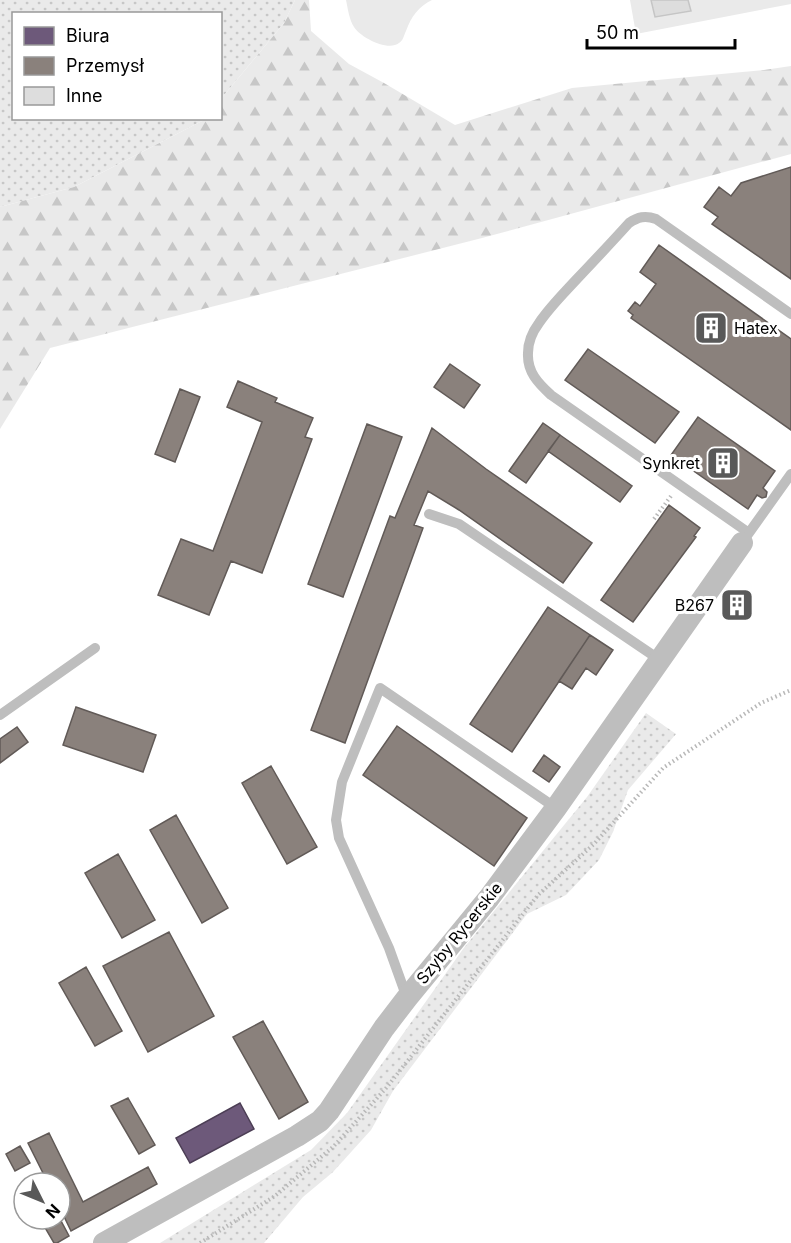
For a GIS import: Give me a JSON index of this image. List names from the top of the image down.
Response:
{
  "streets": {
    "street": ["Szyby Rycerskie"]
  },
  "places": {
    "building": ["Hatex", "Synkret", "B267"]
  },
  "legend": ["Biura", "Przemysł", "Inne"],
  "scale_bar": "50 m",
  "north": "bottom right"
}
